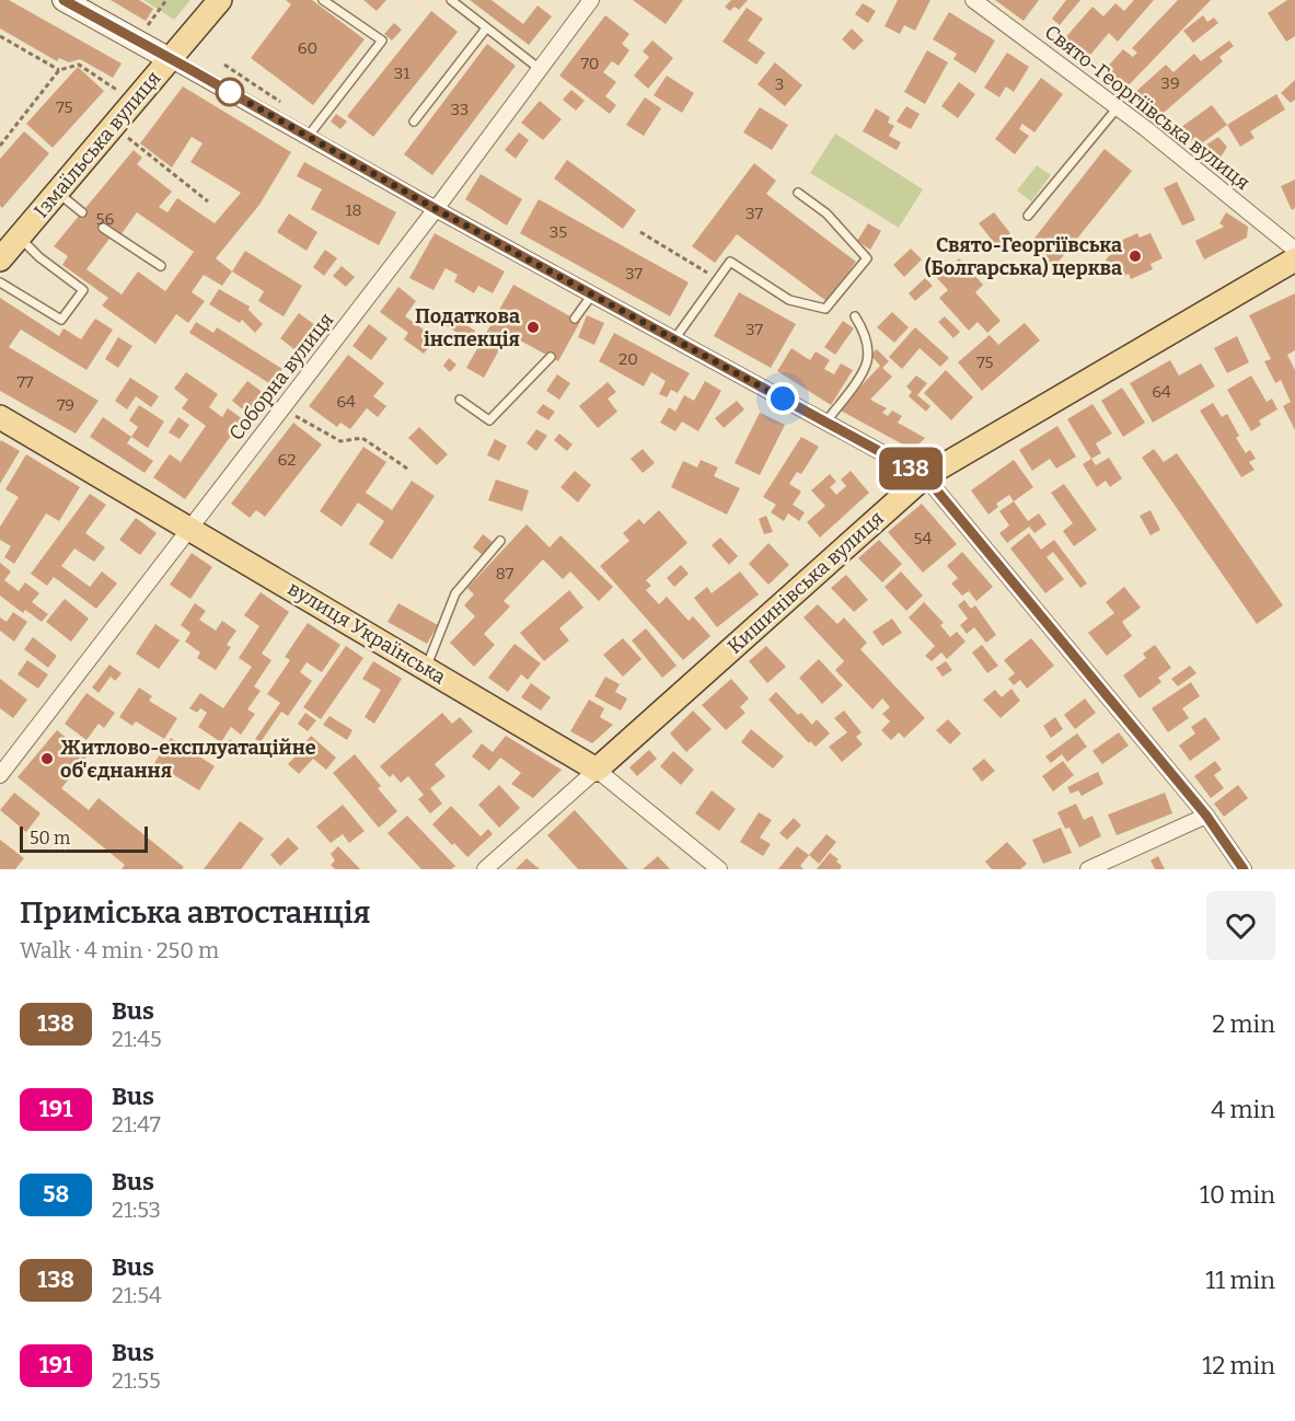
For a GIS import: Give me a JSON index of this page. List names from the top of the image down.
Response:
{
  "streets": {
    "main road": ["Ізмаїльська вулиця", "Кишинівська вулиця", "вулиця Українська"],
    "street": ["Свято-Георгіївська вулиця", "Соборна вулиця"]
  },
  "crossings": [
    ["Соборна вулиця", "вулиця Українська"],
    ["Кишинівська вулиця", "вулиця Українська"]
  ],
  "places": ["Свято-Георгіївська (Болгарська) церква", "Податкова інспекція", "Житлово-експлуатаційне об'єднання"],
  "lines": ["bus line 138"],
  "house_numbers": [
    "60",
    "70",
    "31",
    "39",
    "3",
    "75",
    "33",
    "18",
    "37",
    "56",
    "35",
    "37",
    "37",
    "20",
    "75",
    "77",
    "64",
    "64",
    "79",
    "62",
    "54",
    "87"
  ],
  "scale_bar": "50 m",
  "page": {
    "on_map": "138",
    "scale": "50 m",
    "heading": ["Приміська автостанція", "Walk · 4 min · 250 m"],
    "list": [
      {
        "mark": "138",
        "name": "Bus",
        "note": "21:45",
        "value": "2 min"
      },
      {
        "mark": "191",
        "name": "Bus",
        "note": "21:47",
        "value": "4 min"
      },
      {
        "mark": "58",
        "name": "Bus",
        "note": "21:53",
        "value": "10 min"
      },
      {
        "mark": "138",
        "name": "Bus",
        "note": "21:54",
        "value": "11 min"
      },
      {
        "mark": "191",
        "name": "Bus",
        "note": "21:55",
        "value": "12 min"
      }
    ]
  }
}
